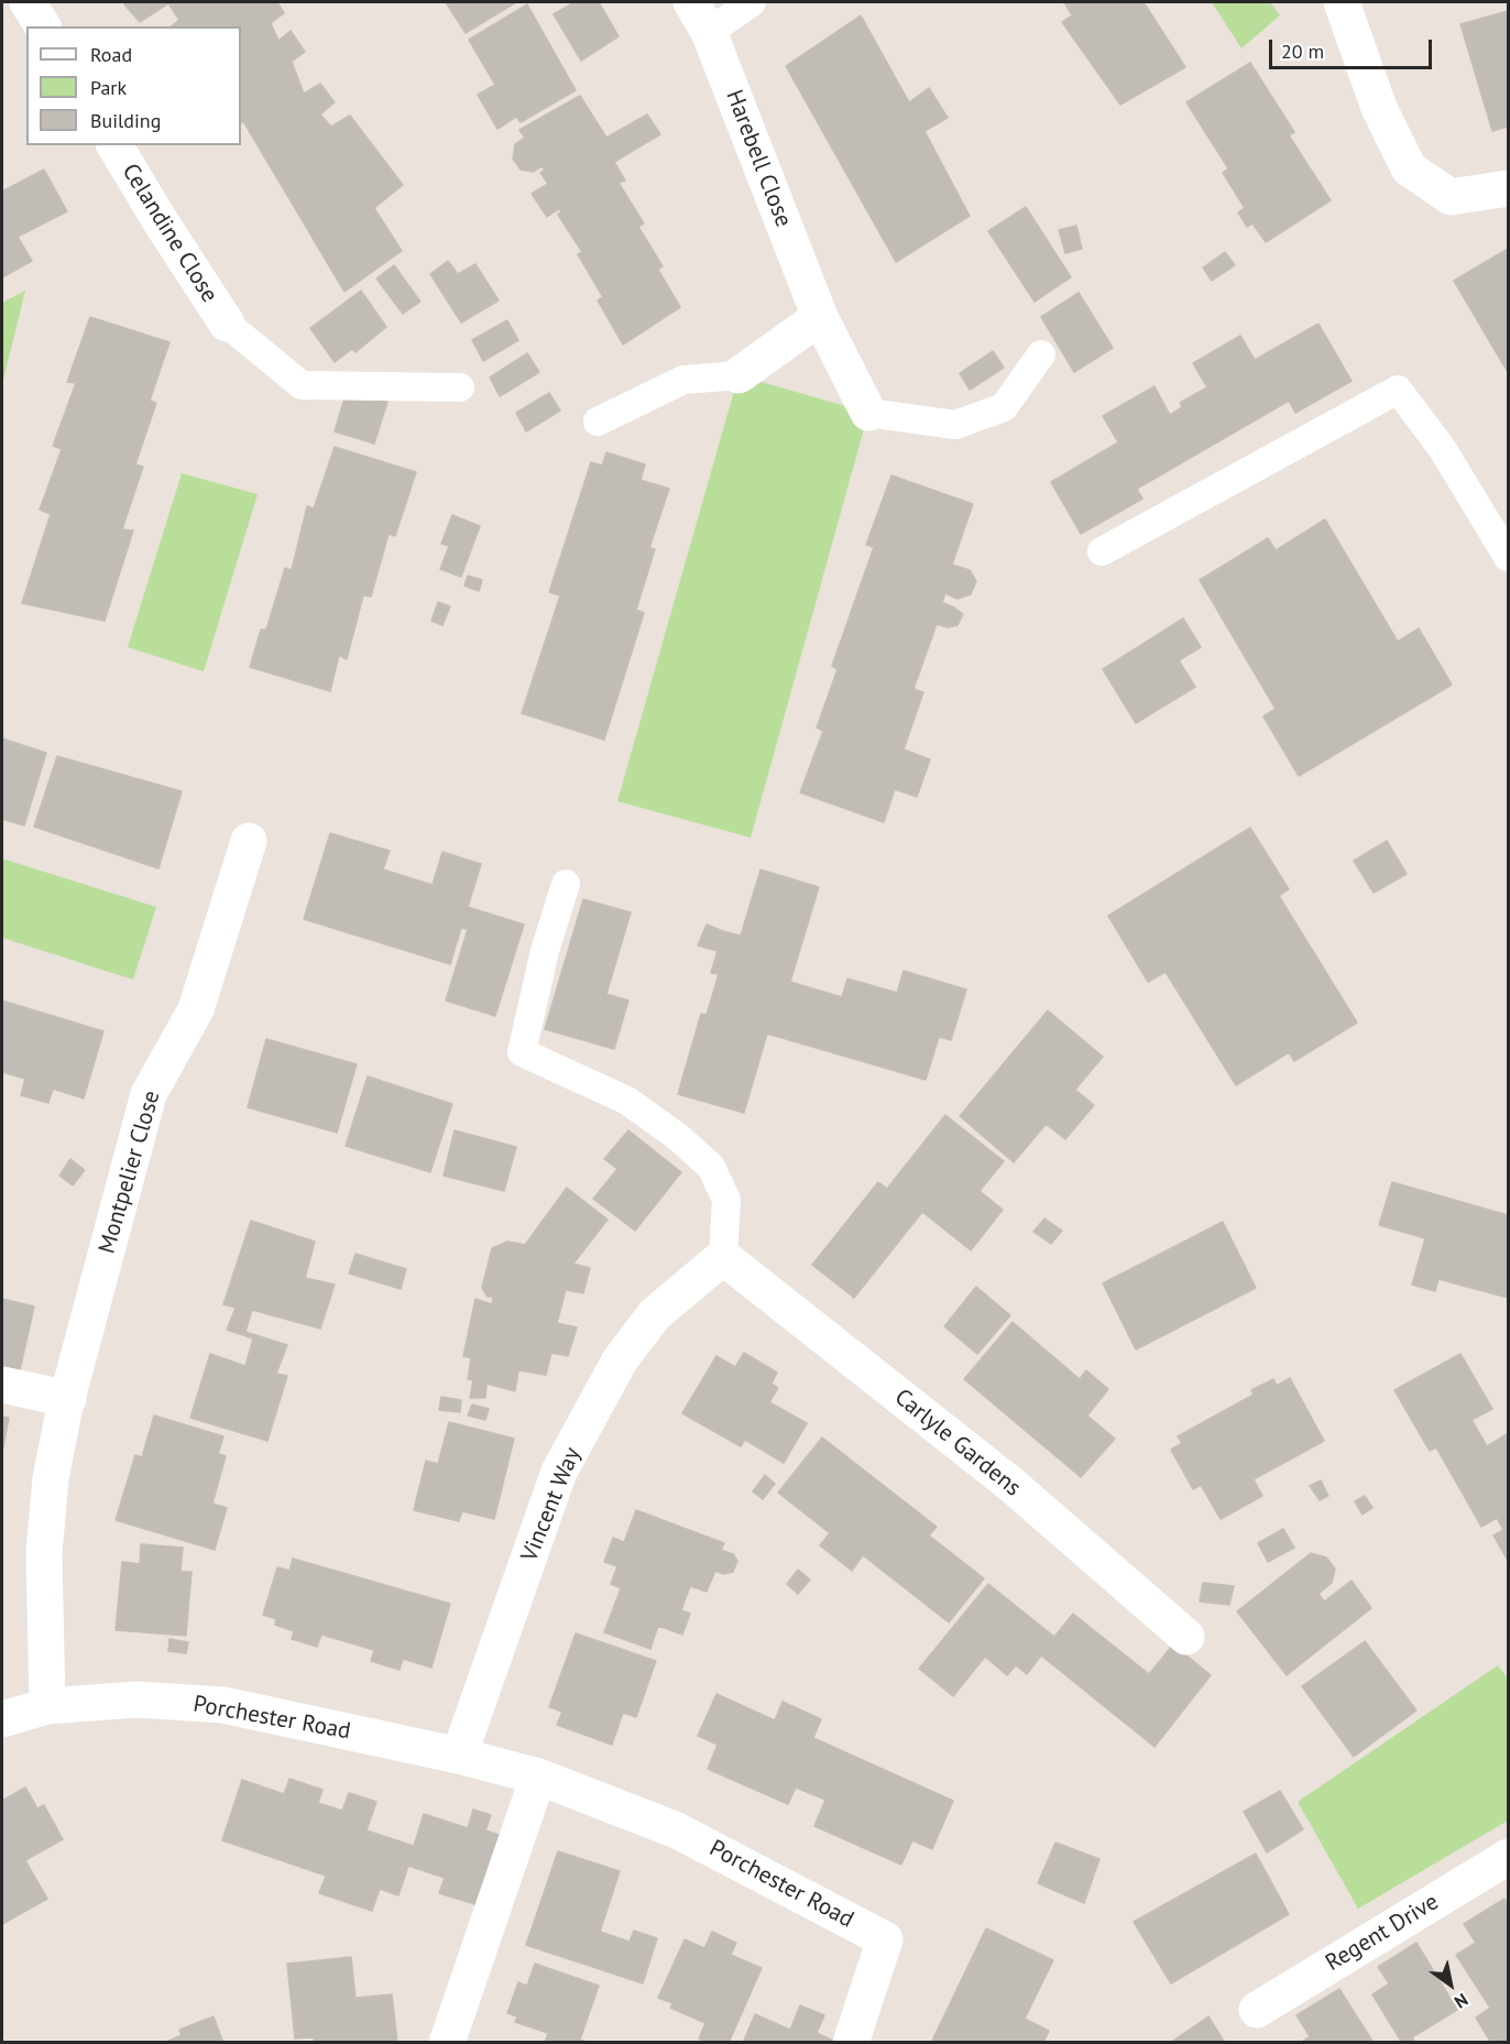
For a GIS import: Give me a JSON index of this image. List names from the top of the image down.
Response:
{
  "streets": {
    "street": [
      "Harebell Close",
      "Celandine Close",
      "Montpelier Close",
      "Carlyle Gardens",
      "Vincent Way",
      "Porchester Road",
      "Regent Drive"
    ]
  },
  "crossings": [
    ["Montpelier Close", "Porchester Road"],
    ["Carlyle Gardens", "Vincent Way"],
    ["Vincent Way", "Porchester Road"]
  ],
  "legend": ["Road", "Park", "Building"],
  "scale_bar": "20 m",
  "north": "bottom right"
}
